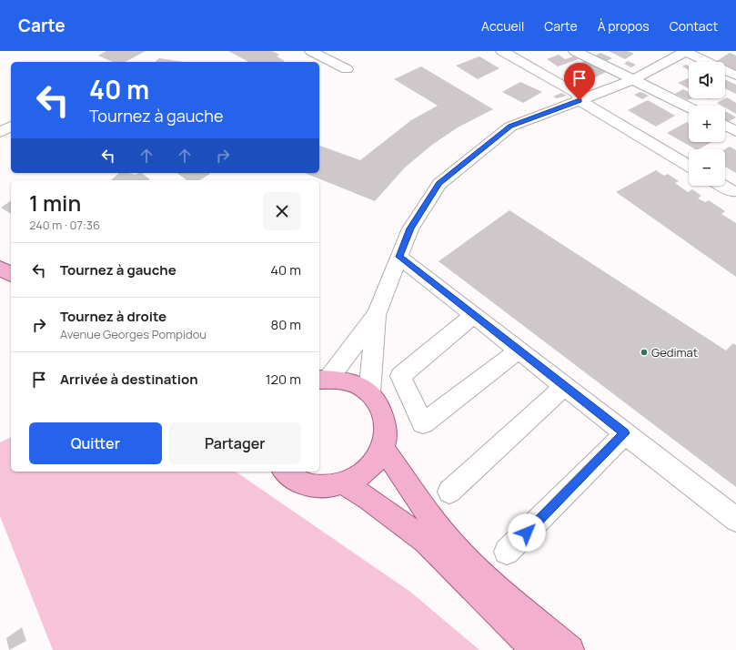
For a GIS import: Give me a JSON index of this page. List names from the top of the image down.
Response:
{
  "places": ["Gedimat"],
  "page": {
    "header": "Carte",
    "nav": [
      "Accueil",
      "Carte",
      "À propos",
      "Contact"
    ],
    "map_buttons": ["+", "−"],
    "turn": ["40 m", "Tournez à gauche"],
    "heading": ["1 min", "240 m · 07:36"],
    "list": [
      {
        "name": "Tournez à gauche",
        "value": "40 m"
      },
      {
        "name": "Tournez à droite",
        "note": "Avenue Georges Pompidou",
        "value": "80 m"
      },
      {
        "name": "Arrivée à destination",
        "value": "120 m"
      }
    ],
    "buttons": ["Quitter", "Partager"]
  }
}
